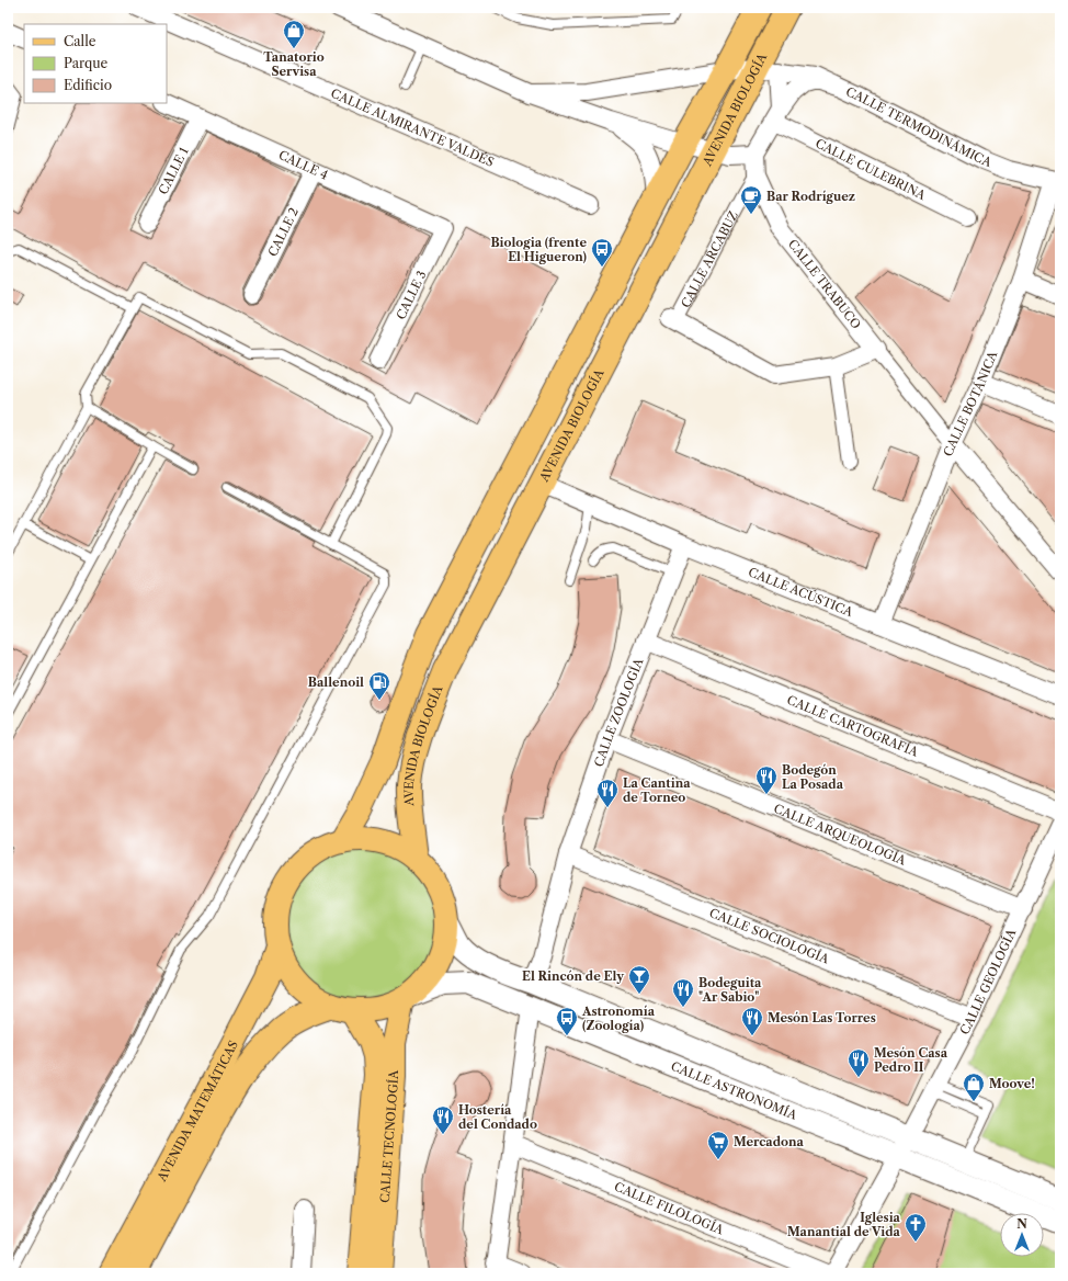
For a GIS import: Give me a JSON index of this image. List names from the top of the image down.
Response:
{
  "streets": {
    "main road": ["AVENIDA BIOLOGÍA", "AVENIDA MATEMÁTICAS", "CALLE TECNOLOGÍA"],
    "street": [
      "CALLE ALMIRANTE VALDÉS",
      "CALLE TERMODINÁMICA",
      "CALLE 4",
      "CALLE CULEBRINA",
      "CALLE 1",
      "CALLE 2",
      "CALLE ARCABUZ",
      "CALLE TRABUCO",
      "CALLE 3",
      "CALLE BOTÁNICA",
      "CALLE ACÚSTICA",
      "CALLE ZOOLOGÍA",
      "CALLE CARTOGRAFÍA",
      "CALLE ARQUEOLOGÍA",
      "CALLE SOCIOLOGÍA",
      "CALLE GEOLOGÍA",
      "CALLE ASTRONOMÍA",
      "CALLE FILOLOGÍA"
    ]
  },
  "crossings": [
    ["AVENIDA BIOLOGÍA", "CALLE TERMODINÁMICA"],
    ["AVENIDA BIOLOGÍA", "CALLE ACÚSTICA"],
    ["CALLE TERMODINÁMICA", "CALLE BOTÁNICA"],
    ["CALLE 4", "CALLE 1"],
    ["CALLE 4", "CALLE 2"],
    ["CALLE 4", "CALLE 3"],
    ["CALLE ARCABUZ", "CALLE TRABUCO"],
    ["CALLE TRABUCO", "CALLE BOTÁNICA"],
    ["CALLE BOTÁNICA", "CALLE ACÚSTICA"],
    ["CALLE ACÚSTICA", "CALLE ZOOLOGÍA"],
    ["CALLE ZOOLOGÍA", "CALLE CARTOGRAFÍA"],
    ["CALLE ZOOLOGÍA", "CALLE ARQUEOLOGÍA"],
    ["CALLE ZOOLOGÍA", "CALLE SOCIOLOGÍA"],
    ["CALLE ZOOLOGÍA", "CALLE ASTRONOMÍA"],
    ["CALLE ARQUEOLOGÍA", "CALLE GEOLOGÍA"],
    ["CALLE SOCIOLOGÍA", "CALLE GEOLOGÍA"],
    ["CALLE GEOLOGÍA", "CALLE ASTRONOMÍA"],
    ["CALLE ASTRONOMÍA", "AVENIDA MATEMÁTICAS"],
    ["CALLE ASTRONOMÍA", "CALLE TECNOLOGÍA"],
    ["AVENIDA MATEMÁTICAS", "CALLE TECNOLOGÍA"]
  ],
  "places": {
    "shop": ["Tanatorio Servisa", "Moove!"],
    "cafe": ["Bar Rodríguez"],
    "bus stop": ["Biologia (frente El Higueron)", "Astronomía (Zoología)"],
    "fuel station": ["Ballenoil"],
    "restaurant": [
      "Bodegón La Posada",
      "La Cantina de Torneo",
      "Bodeguita \"Ar Sabio\"",
      "Mesón Las Torres",
      "Mesón Casa Pedro II",
      "Hostería del Condado"
    ],
    "bar": ["El Rincón de Ely"],
    "supermarket": ["Mercadona"],
    "church": ["Iglesia Manantial de Vida"]
  },
  "legend": ["Calle", "Parque", "Edificio"],
  "north": "top"
}
